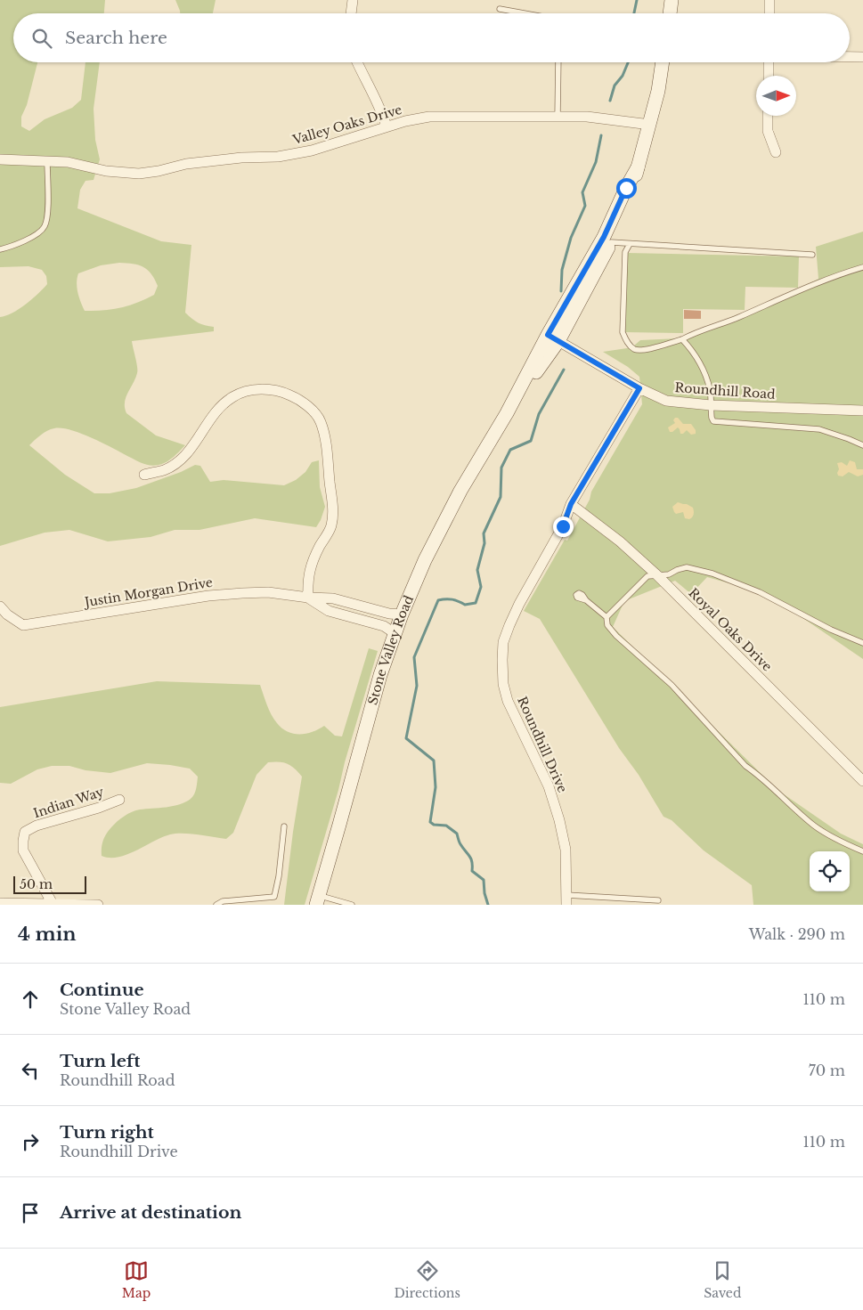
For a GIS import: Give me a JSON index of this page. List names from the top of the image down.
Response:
{
  "streets": {
    "street": [
      "Valley Oaks Drive",
      "Roundhill Road",
      "Justin Morgan Drive",
      "Royal Oaks Drive",
      "Stone Valley Road",
      "Roundhill Drive",
      "Indian Way"
    ]
  },
  "crossings": [
    ["Valley Oaks Drive", "Stone Valley Road"],
    ["Roundhill Road", "Stone Valley Road"],
    ["Roundhill Road", "Roundhill Drive"],
    ["Justin Morgan Drive", "Stone Valley Road"],
    ["Royal Oaks Drive", "Roundhill Drive"]
  ],
  "scale_bar": "50 m",
  "north": "right",
  "page": {
    "search": "Search here",
    "scale": "50 m",
    "heading": ["4 min", "Walk · 290 m"],
    "list": [
      ["Continue", "Stone Valley Road", "110 m"],
      ["Turn left", "Roundhill Road", "70 m"],
      ["Turn right", "Roundhill Drive", "110 m"],
      "Arrive at destination"
    ],
    "nav": ["Map", "Directions", "Saved"]
  }
}
